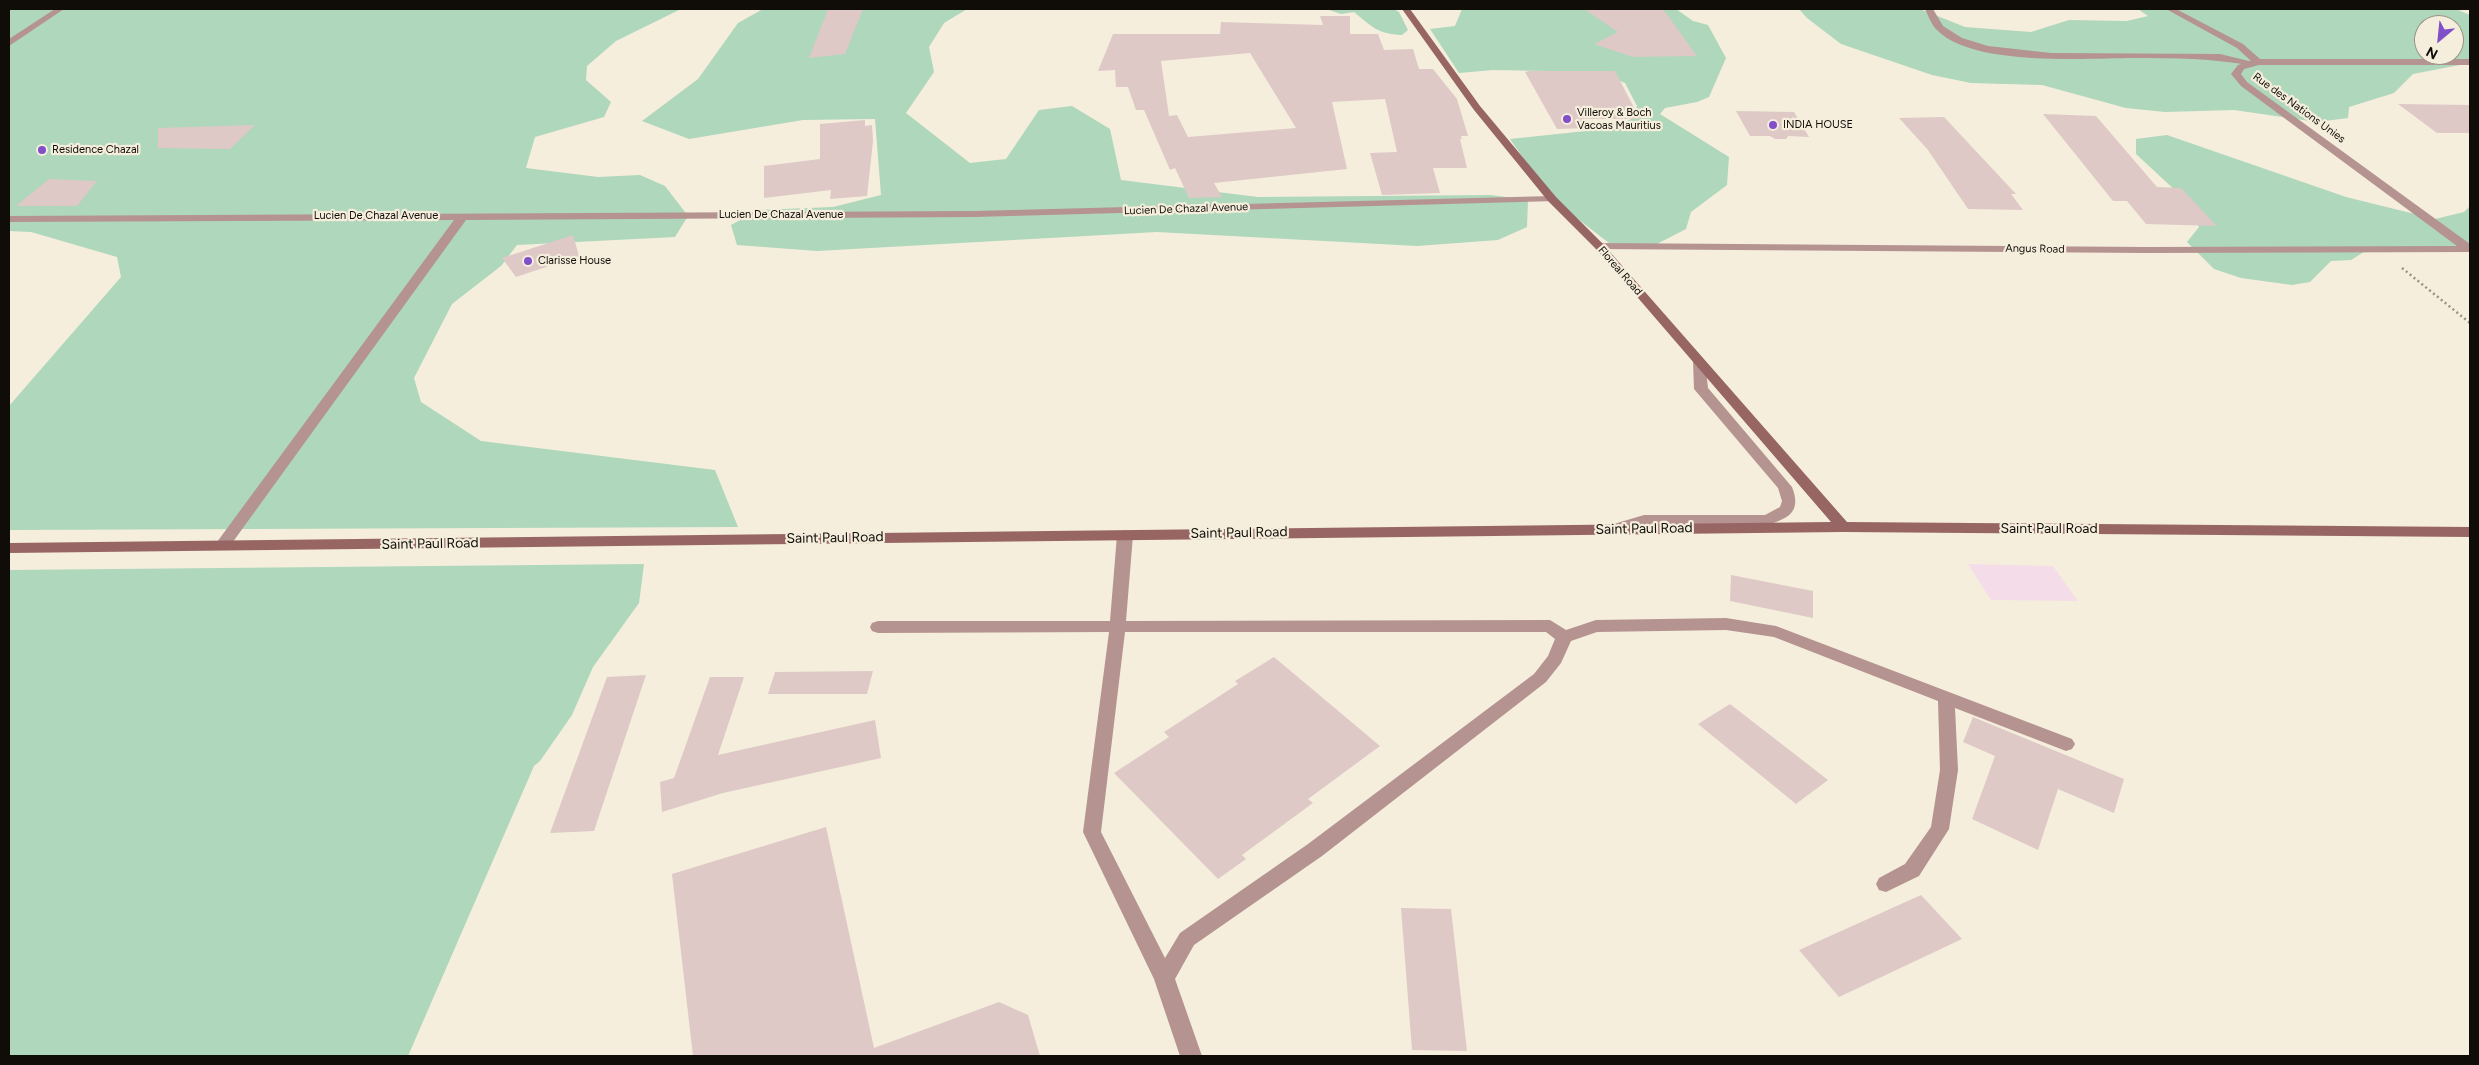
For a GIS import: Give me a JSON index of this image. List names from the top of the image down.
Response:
{
  "streets": {
    "main road": ["Floreal Road", "Saint Paul Road"],
    "street": ["Rue des Nations Unies", "Lucien De Chazal Avenue", "Angus Road"]
  },
  "crossings": [
    ["Rue des Nations Unies", "Angus Road"],
    ["Lucien De Chazal Avenue", "Floreal Road"],
    ["Angus Road", "Floreal Road"],
    ["Floreal Road", "Saint Paul Road"]
  ],
  "places": [
    "Villeroy & Boch Vacoas Mauritius",
    "INDIA HOUSE",
    "Residence Chazal",
    "Clarisse House"
  ],
  "north": "bottom left"
}
